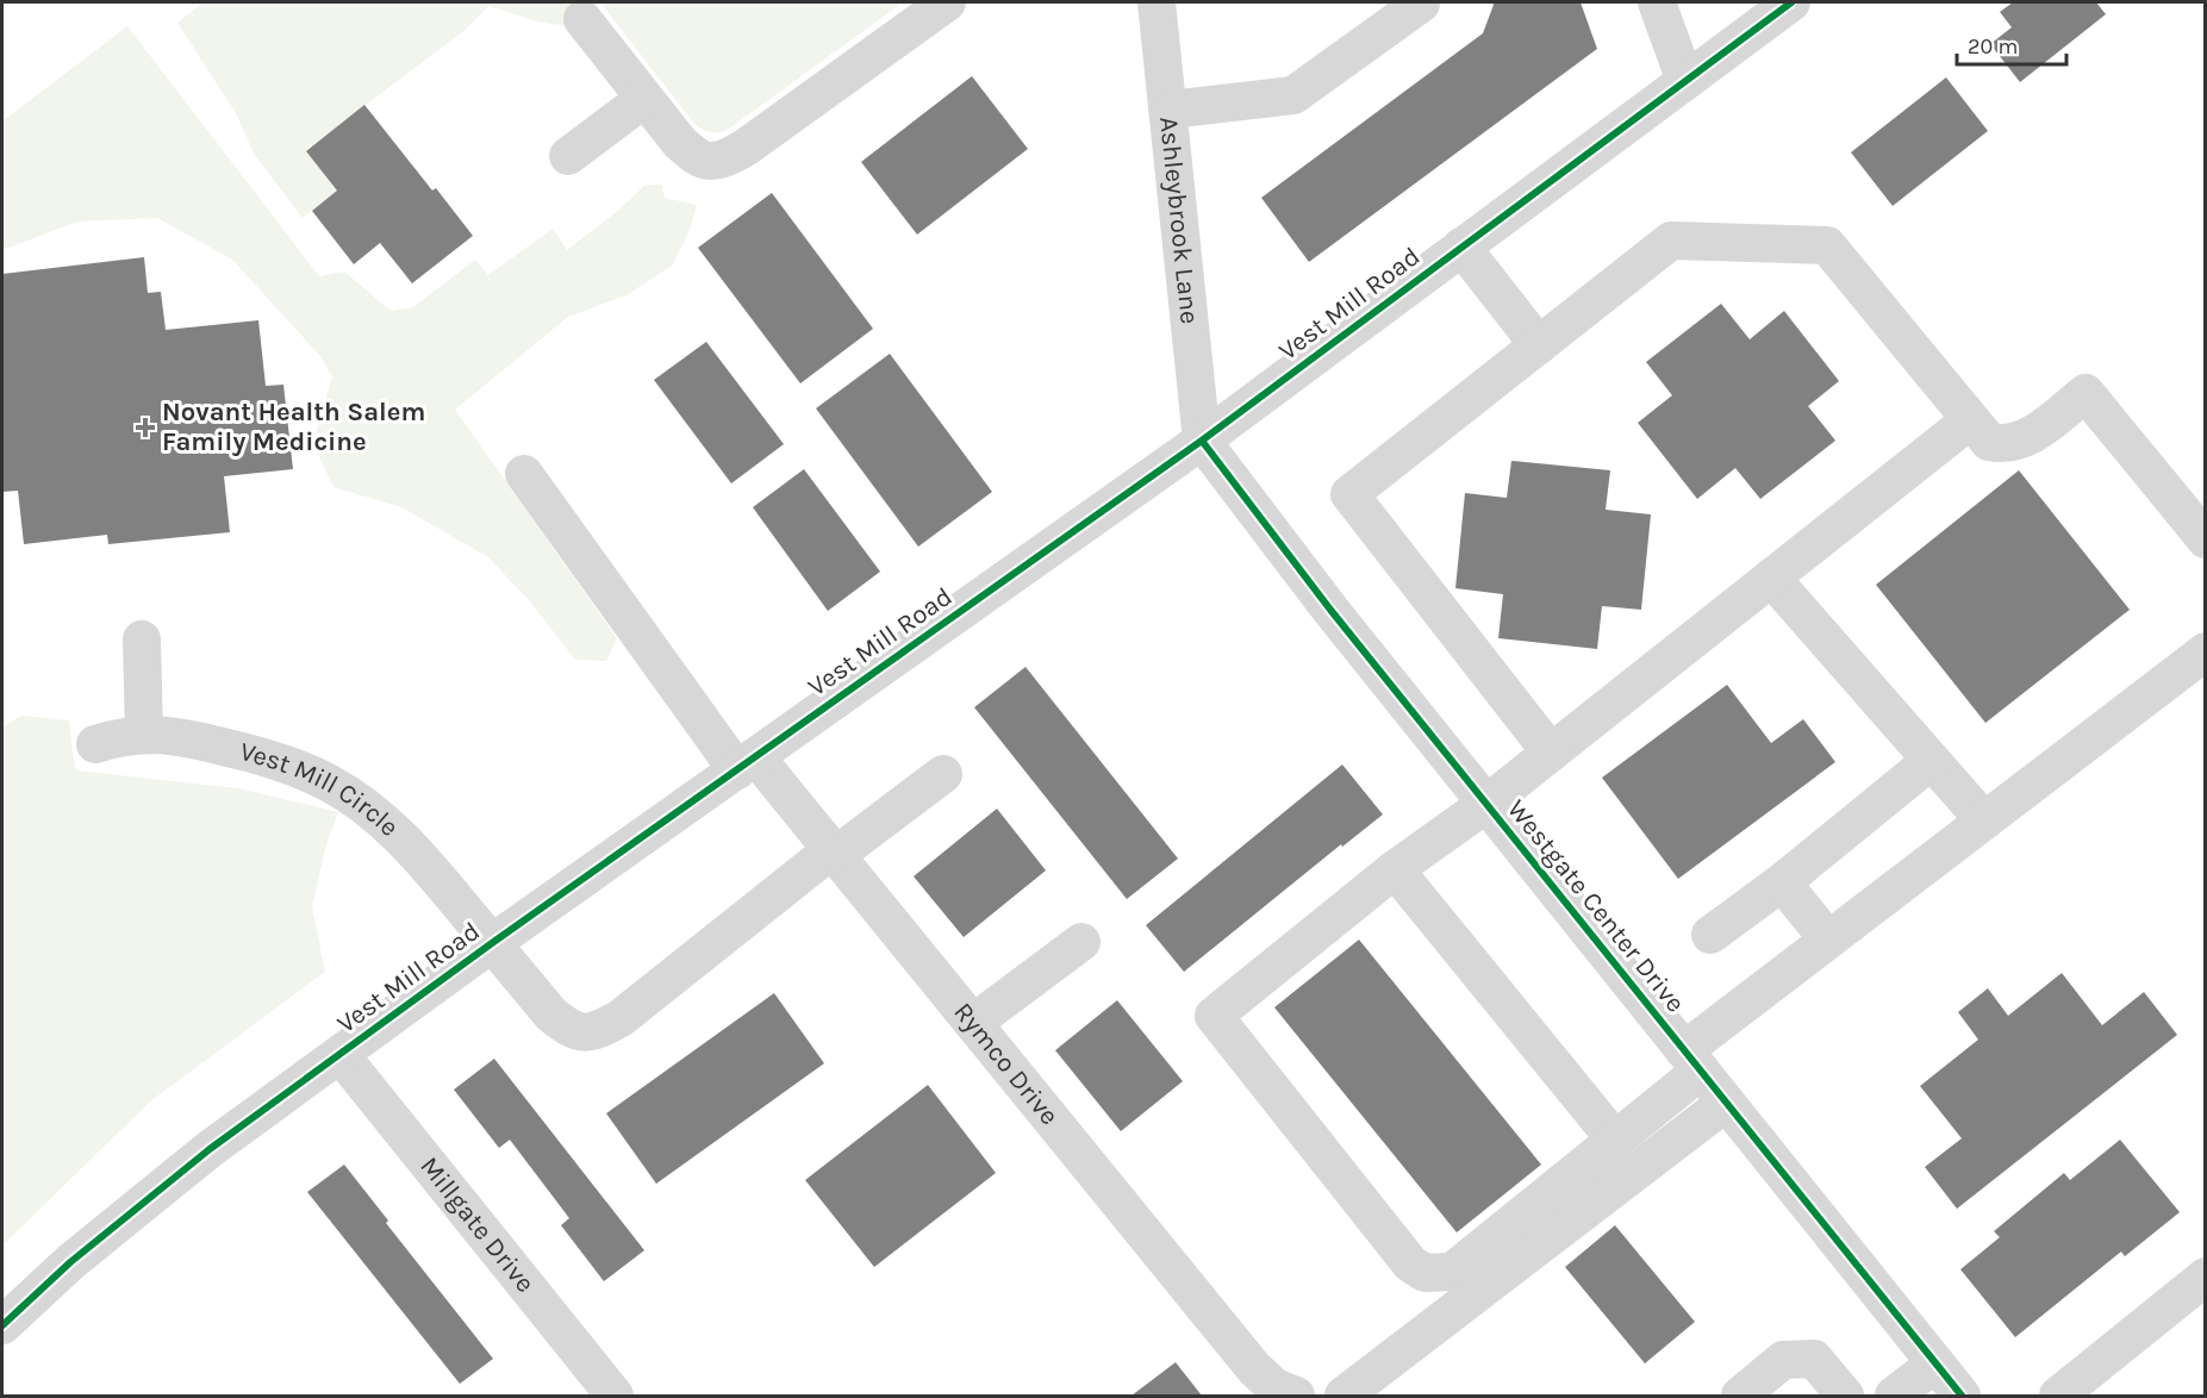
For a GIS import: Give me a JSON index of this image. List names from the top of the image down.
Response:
{
  "streets": {
    "street": [
      "Ashleybrook Lane",
      "Vest Mill Road",
      "Vest Mill Circle",
      "Westgate Center Drive",
      "Rymco Drive",
      "Millgate Drive"
    ]
  },
  "crossings": [
    ["Ashleybrook Lane", "Vest Mill Road"],
    ["Ashleybrook Lane", "Westgate Center Drive"],
    ["Vest Mill Road", "Vest Mill Circle"],
    ["Vest Mill Road", "Westgate Center Drive"],
    ["Vest Mill Road", "Rymco Drive"],
    ["Vest Mill Road", "Millgate Drive"],
    ["Vest Mill Circle", "Rymco Drive"]
  ],
  "places": {
    "health": ["Novant Health Salem Family Medicine"]
  },
  "scale_bar": "20 m"
}
